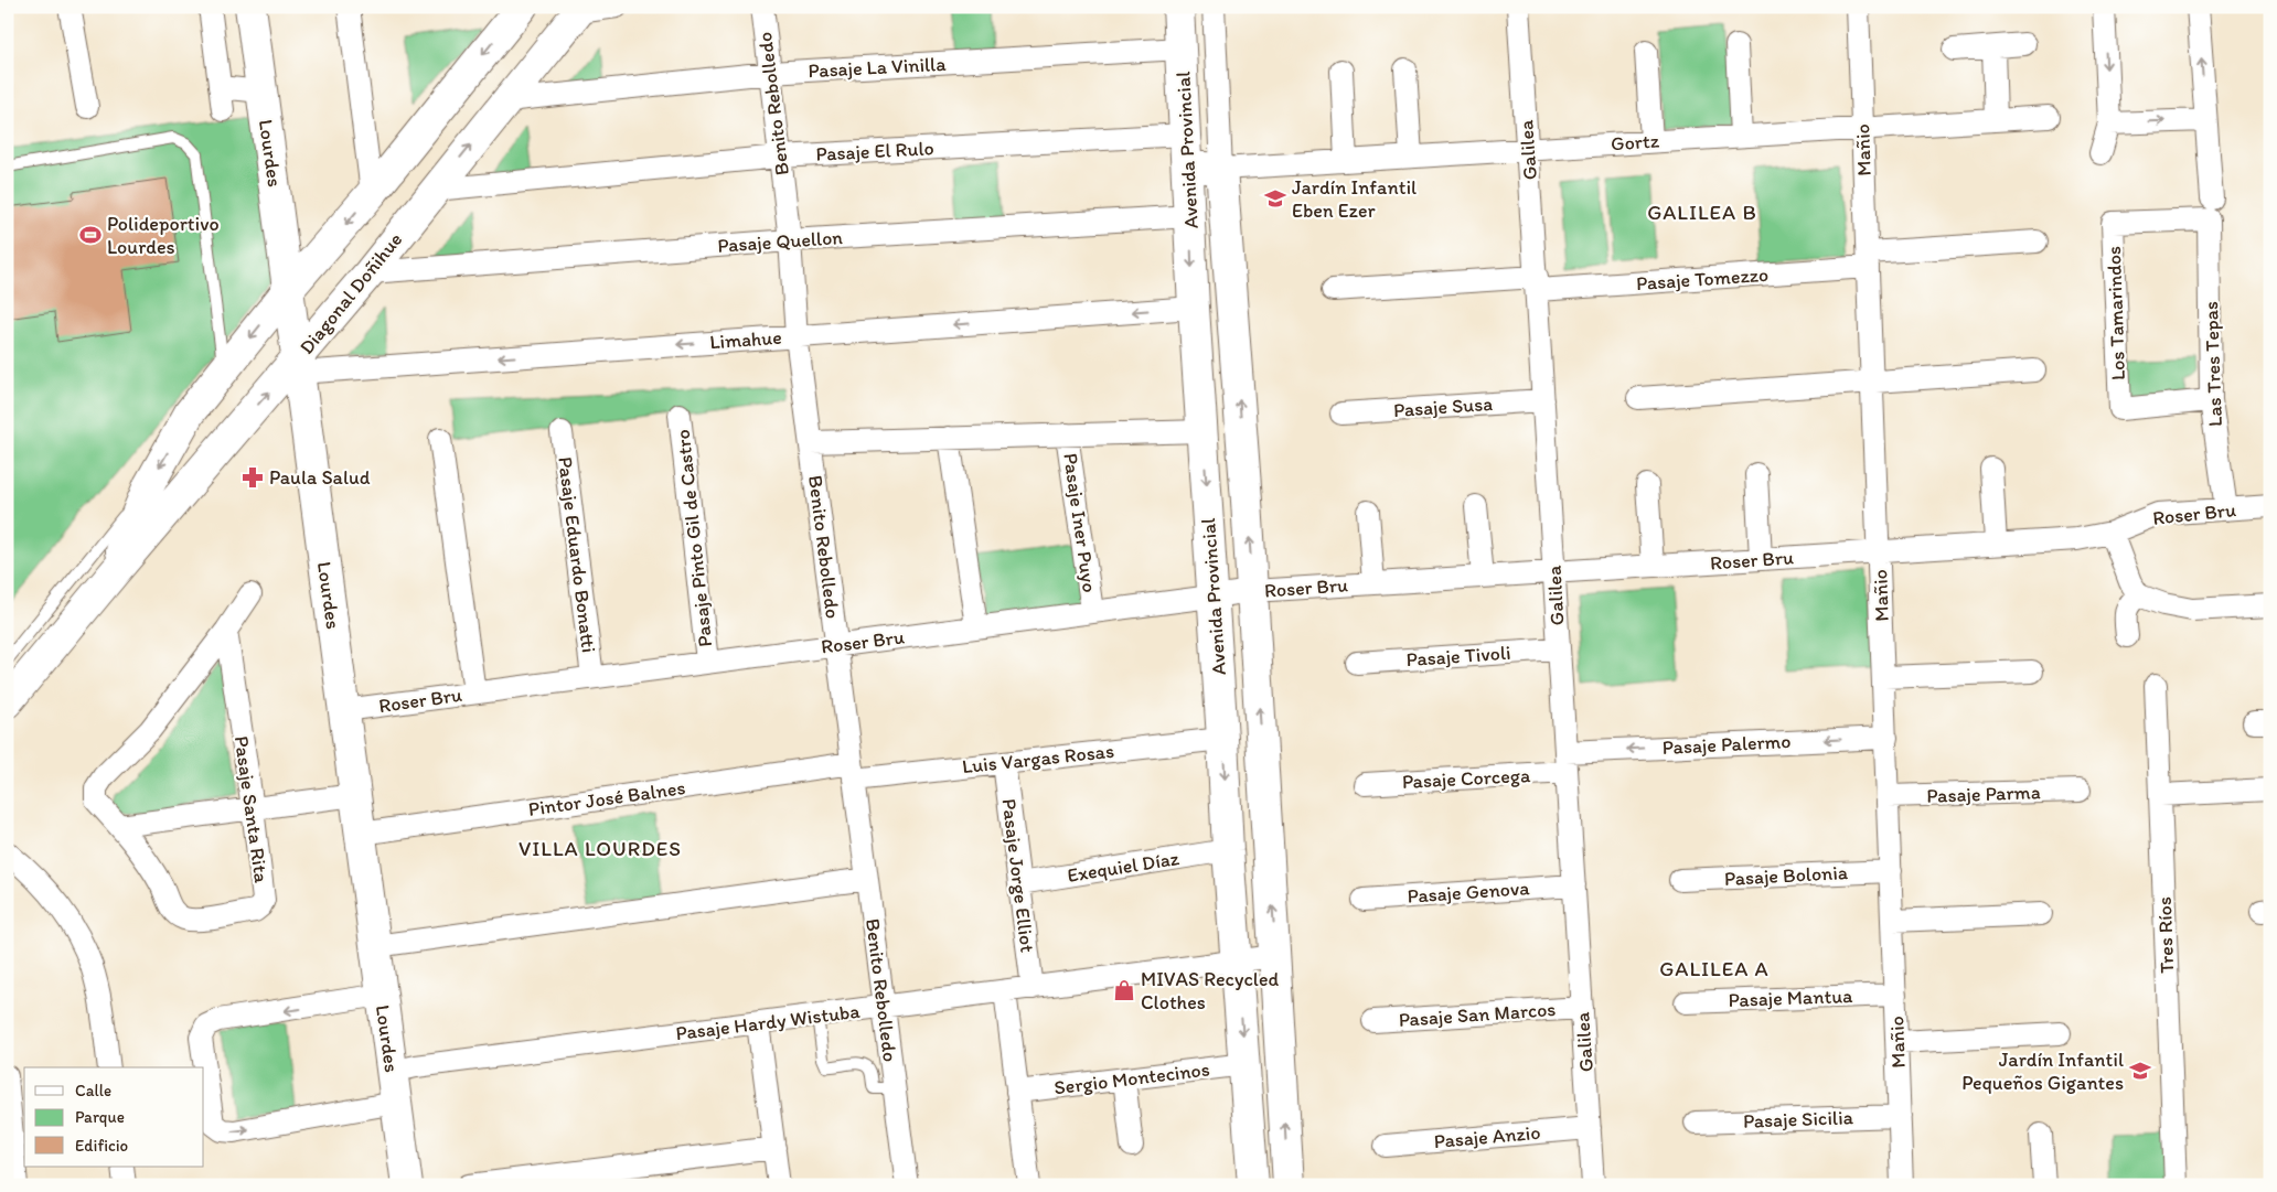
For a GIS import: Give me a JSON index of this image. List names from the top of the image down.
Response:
{
  "streets": {
    "street": [
      "Pasaje La Vinilla",
      "Benito Rebolledo",
      "Gortz",
      "Avenida Provincial",
      "Galilea",
      "Mañio",
      "Pasaje El Rulo",
      "Lourdes",
      "Pasaje Quellon",
      "Pasaje Tomezzo",
      "Diagonal Doñihue",
      "Los Tamarindos",
      "Limahue",
      "Las Tres Tepas",
      "Pasaje Susa",
      "Roser Bru",
      "Pasaje Iner Puyo",
      "Pasaje Pinto Gil de Castro",
      "Pasaje Eduardo Bonatti",
      "Pasaje Tivoli",
      "Pasaje Palermo",
      "Luis Vargas Rosas",
      "Pasaje Corcega",
      "Pasaje Parma",
      "Pintor José Balnes",
      "Pasaje Santa Rita",
      "Exequiel Díaz",
      "Pasaje Jorge Elliot",
      "Pasaje Bolonia",
      "Pasaje Genova",
      "Tres Ríos",
      "Pasaje Mantua",
      "Pasaje San Marcos",
      "Pasaje Hardy Wistuba",
      "Sergio Montecinos",
      "Pasaje Sicilia",
      "Pasaje Anzio"
    ]
  },
  "crossings": [
    ["Pasaje La Vinilla", "Benito Rebolledo"],
    ["Pasaje La Vinilla", "Avenida Provincial"],
    ["Pasaje La Vinilla", "Diagonal Doñihue"],
    ["Benito Rebolledo", "Pasaje El Rulo"],
    ["Benito Rebolledo", "Pasaje Quellon"],
    ["Benito Rebolledo", "Limahue"],
    ["Benito Rebolledo", "Roser Bru"],
    ["Benito Rebolledo", "Luis Vargas Rosas"],
    ["Benito Rebolledo", "Pintor José Balnes"],
    ["Benito Rebolledo", "Pasaje Hardy Wistuba"],
    ["Gortz", "Avenida Provincial"],
    ["Gortz", "Galilea"],
    ["Gortz", "Mañio"],
    ["Avenida Provincial", "Pasaje El Rulo"],
    ["Avenida Provincial", "Pasaje Quellon"],
    ["Avenida Provincial", "Limahue"],
    ["Avenida Provincial", "Roser Bru"],
    ["Avenida Provincial", "Luis Vargas Rosas"],
    ["Avenida Provincial", "Exequiel Díaz"],
    ["Avenida Provincial", "Pasaje Hardy Wistuba"],
    ["Avenida Provincial", "Sergio Montecinos"],
    ["Galilea", "Pasaje Tomezzo"],
    ["Galilea", "Pasaje Susa"],
    ["Galilea", "Roser Bru"],
    ["Galilea", "Pasaje Tivoli"],
    ["Galilea", "Pasaje Palermo"],
    ["Galilea", "Pasaje Corcega"],
    ["Galilea", "Pasaje Genova"],
    ["Galilea", "Pasaje San Marcos"],
    ["Galilea", "Pasaje Anzio"],
    ["Mañio", "Pasaje Tomezzo"],
    ["Mañio", "Roser Bru"],
    ["Mañio", "Pasaje Palermo"],
    ["Mañio", "Pasaje Parma"],
    ["Mañio", "Pasaje Bolonia"],
    ["Mañio", "Pasaje Mantua"],
    ["Mañio", "Pasaje Sicilia"],
    ["Pasaje El Rulo", "Diagonal Doñihue"],
    ["Lourdes", "Diagonal Doñihue"],
    ["Lourdes", "Limahue"],
    ["Lourdes", "Roser Bru"],
    ["Lourdes", "Pintor José Balnes"],
    ["Lourdes", "Pasaje Hardy Wistuba"],
    ["Pasaje Quellon", "Diagonal Doñihue"],
    ["Diagonal Doñihue", "Limahue"],
    ["Los Tamarindos", "Las Tres Tepas"],
    ["Las Tres Tepas", "Roser Bru"],
    ["Roser Bru", "Pasaje Iner Puyo"],
    ["Roser Bru", "Pasaje Pinto Gil de Castro"],
    ["Roser Bru", "Pasaje Eduardo Bonatti"],
    ["Pasaje Palermo", "Pasaje Corcega"],
    ["Luis Vargas Rosas", "Pintor José Balnes"],
    ["Luis Vargas Rosas", "Pasaje Jorge Elliot"],
    ["Exequiel Díaz", "Pasaje Jorge Elliot"],
    ["Pasaje Jorge Elliot", "Pasaje Hardy Wistuba"]
  ],
  "one_way": ["Pasaje Palermo"],
  "districts": ["GALILEA B", "VILLA LOURDES", "GALILEA A"],
  "places": {
    "school or university": ["Jardín Infantil Eben Ezer", "Jardín Infantil Pequeños Gigantes"],
    "sports": ["Polideportivo Lourdes"],
    "pharmacy": ["Paula Salud"],
    "shop": ["MIVAS Recycled Clothes"]
  },
  "legend": ["Calle", "Parque", "Edificio"]
}
